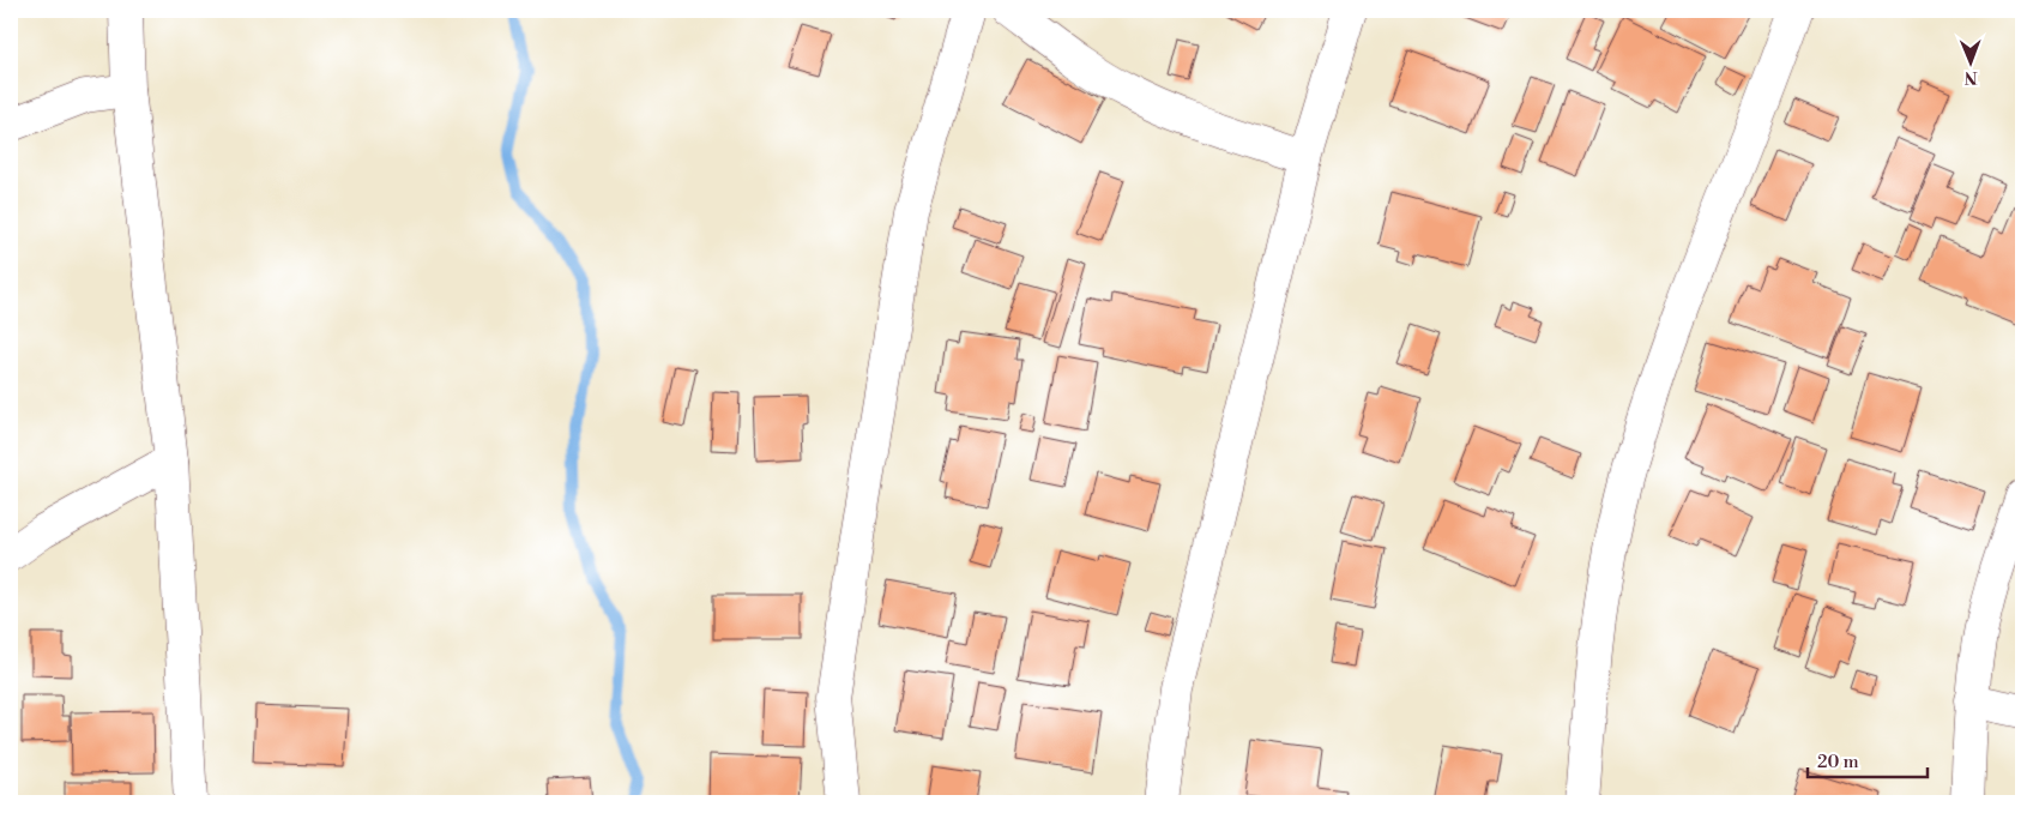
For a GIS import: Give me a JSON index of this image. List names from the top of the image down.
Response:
{
  "scale_bar": "20 m",
  "north": "bottom"
}
